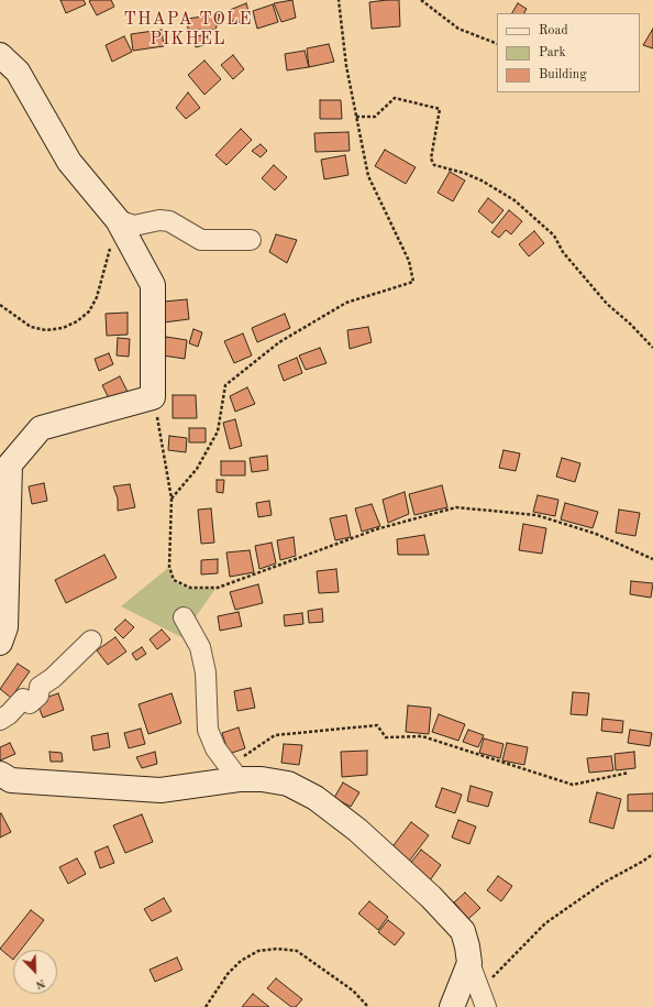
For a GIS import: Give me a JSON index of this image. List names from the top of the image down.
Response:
{
  "districts": ["THAPA TOLE PIKHEL"],
  "legend": ["Road", "Park", "Building"],
  "north": "bottom right"
}
